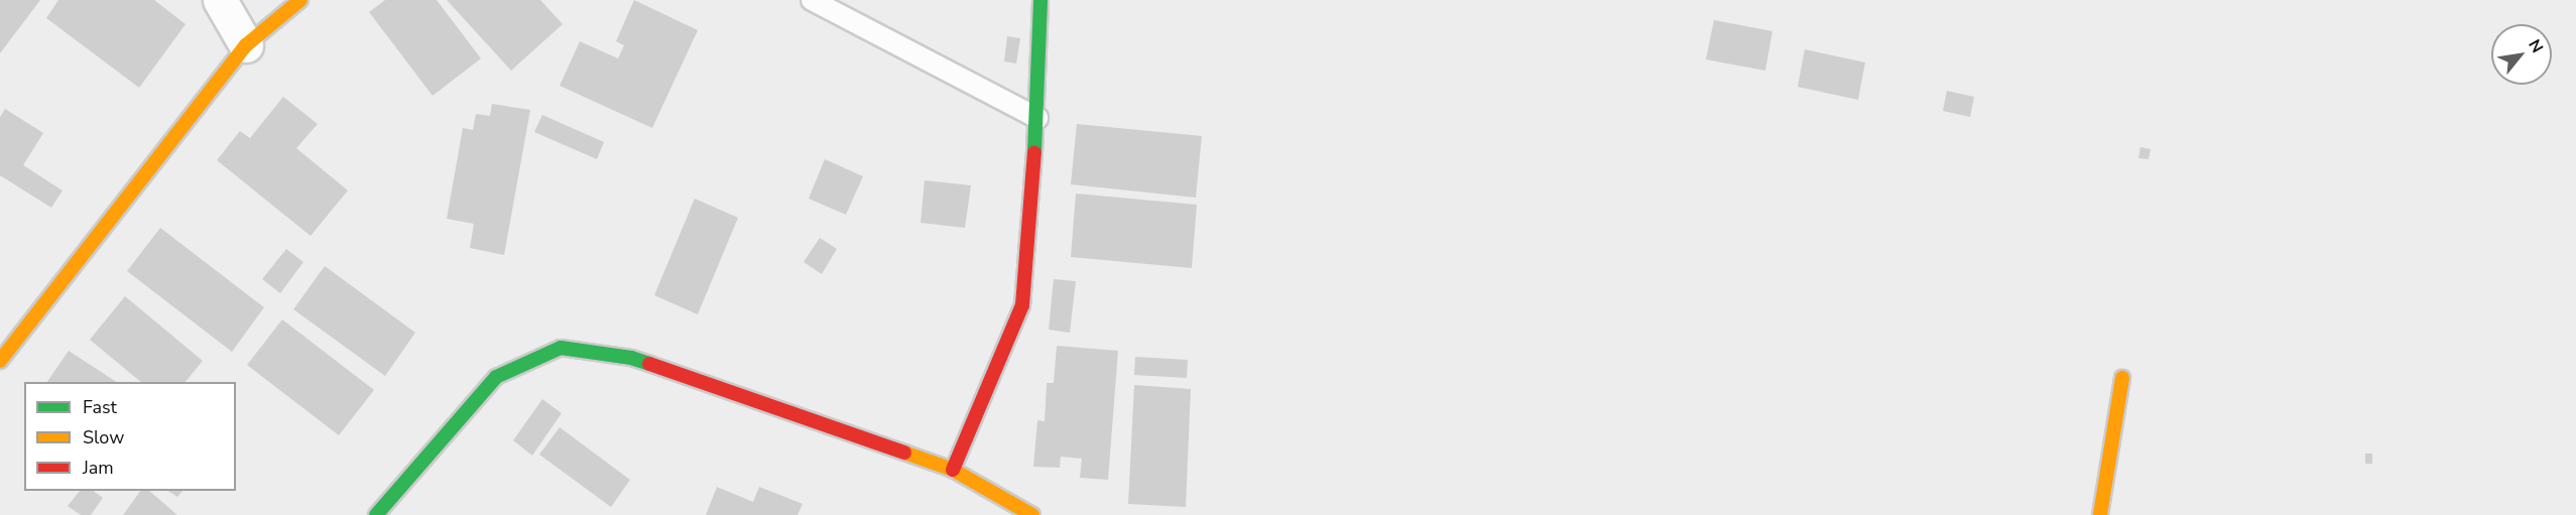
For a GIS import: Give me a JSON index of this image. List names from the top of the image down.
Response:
{
  "legend": ["Fast", "Slow", "Jam"],
  "north": "top right"
}
